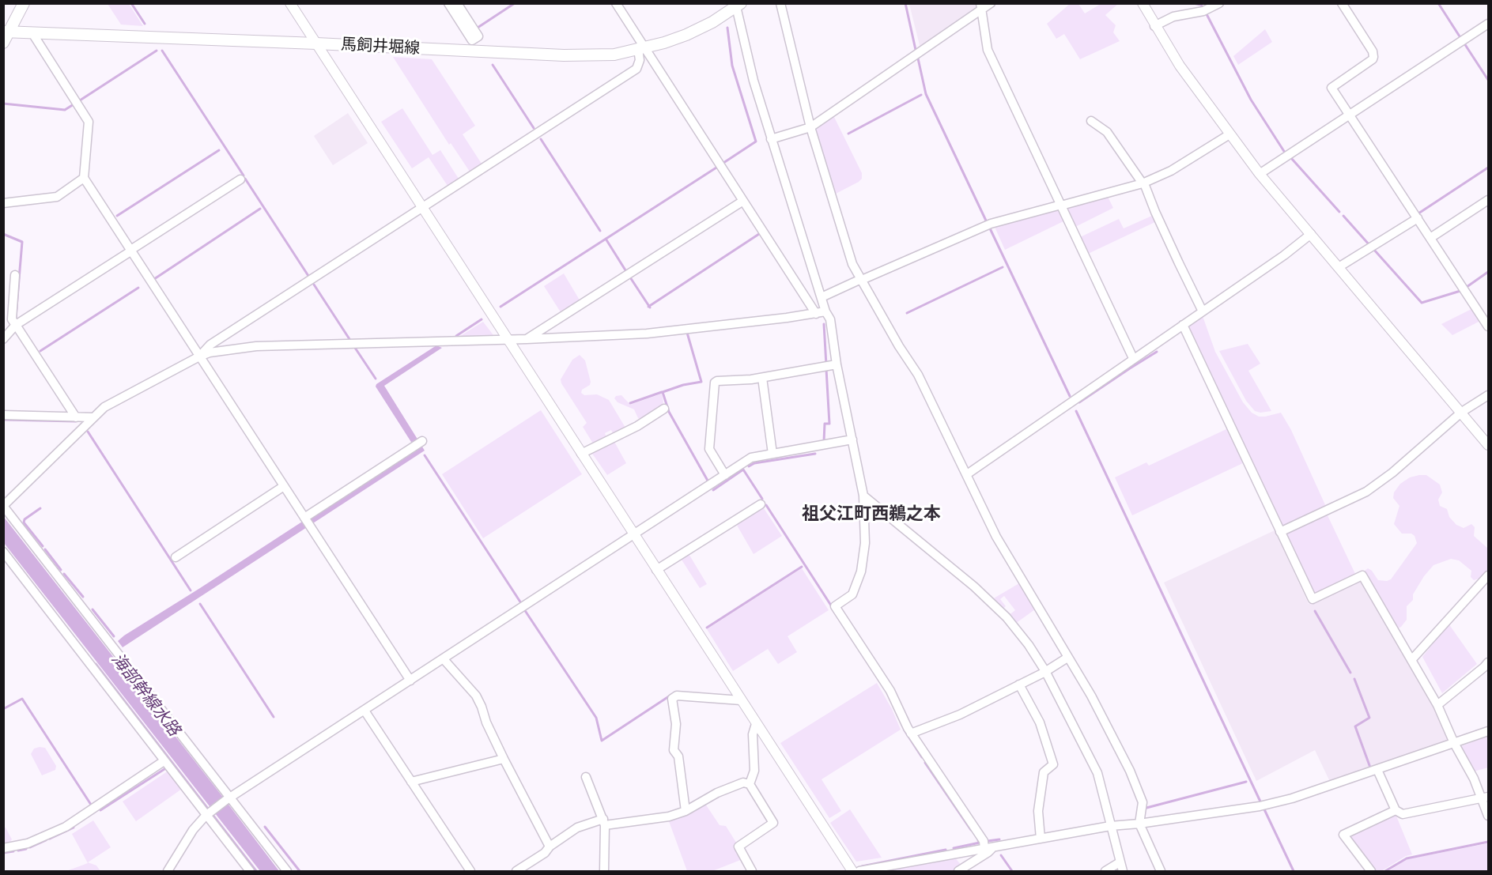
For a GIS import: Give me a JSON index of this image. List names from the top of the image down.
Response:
{
  "streets": {
    "main road": ["馬飼井堀線"]
  },
  "districts": ["祖父江町西鵜之本"],
  "water": ["海部幹線水路"]
}
